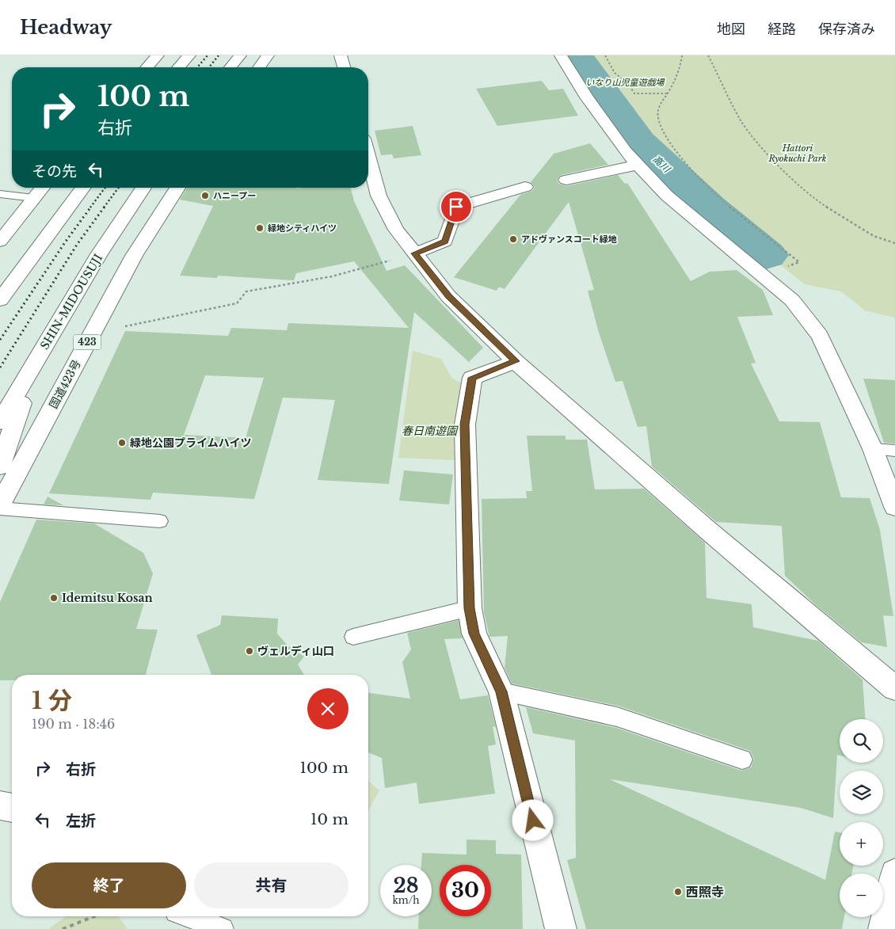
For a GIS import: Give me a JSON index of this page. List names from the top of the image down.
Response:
{
  "streets": {
    "main road": ["SHIN-MIDOUSUJI", "423", "国道423号"]
  },
  "water": ["高川"],
  "parks": ["いなり山児童遊戯場", "Hattori Ryokuchi Park", "春日南遊園"],
  "places": [
    "ハニープー",
    "緑地シティハイツ",
    "アドヴァンスコート緑地",
    "緑地公園プライムハイツ",
    "Idemitsu Kosan",
    "ヴェルディ山口",
    "西照寺"
  ],
  "page": {
    "header": "Headway",
    "nav": ["地図", "経路", "保存済み"],
    "turn": ["100 m", "右折"],
    "then": "その先",
    "heading": ["1 分", "190 m · 18:46"],
    "map_buttons": ["+", "−"],
    "list": [
      {
        "name": "右折",
        "value": "100 m"
      },
      {
        "name": "左折",
        "value": "10 m"
      }
    ],
    "buttons": ["終了", "共有"],
    "speed": "28 km/h",
    "limit": "30"
  }
}
